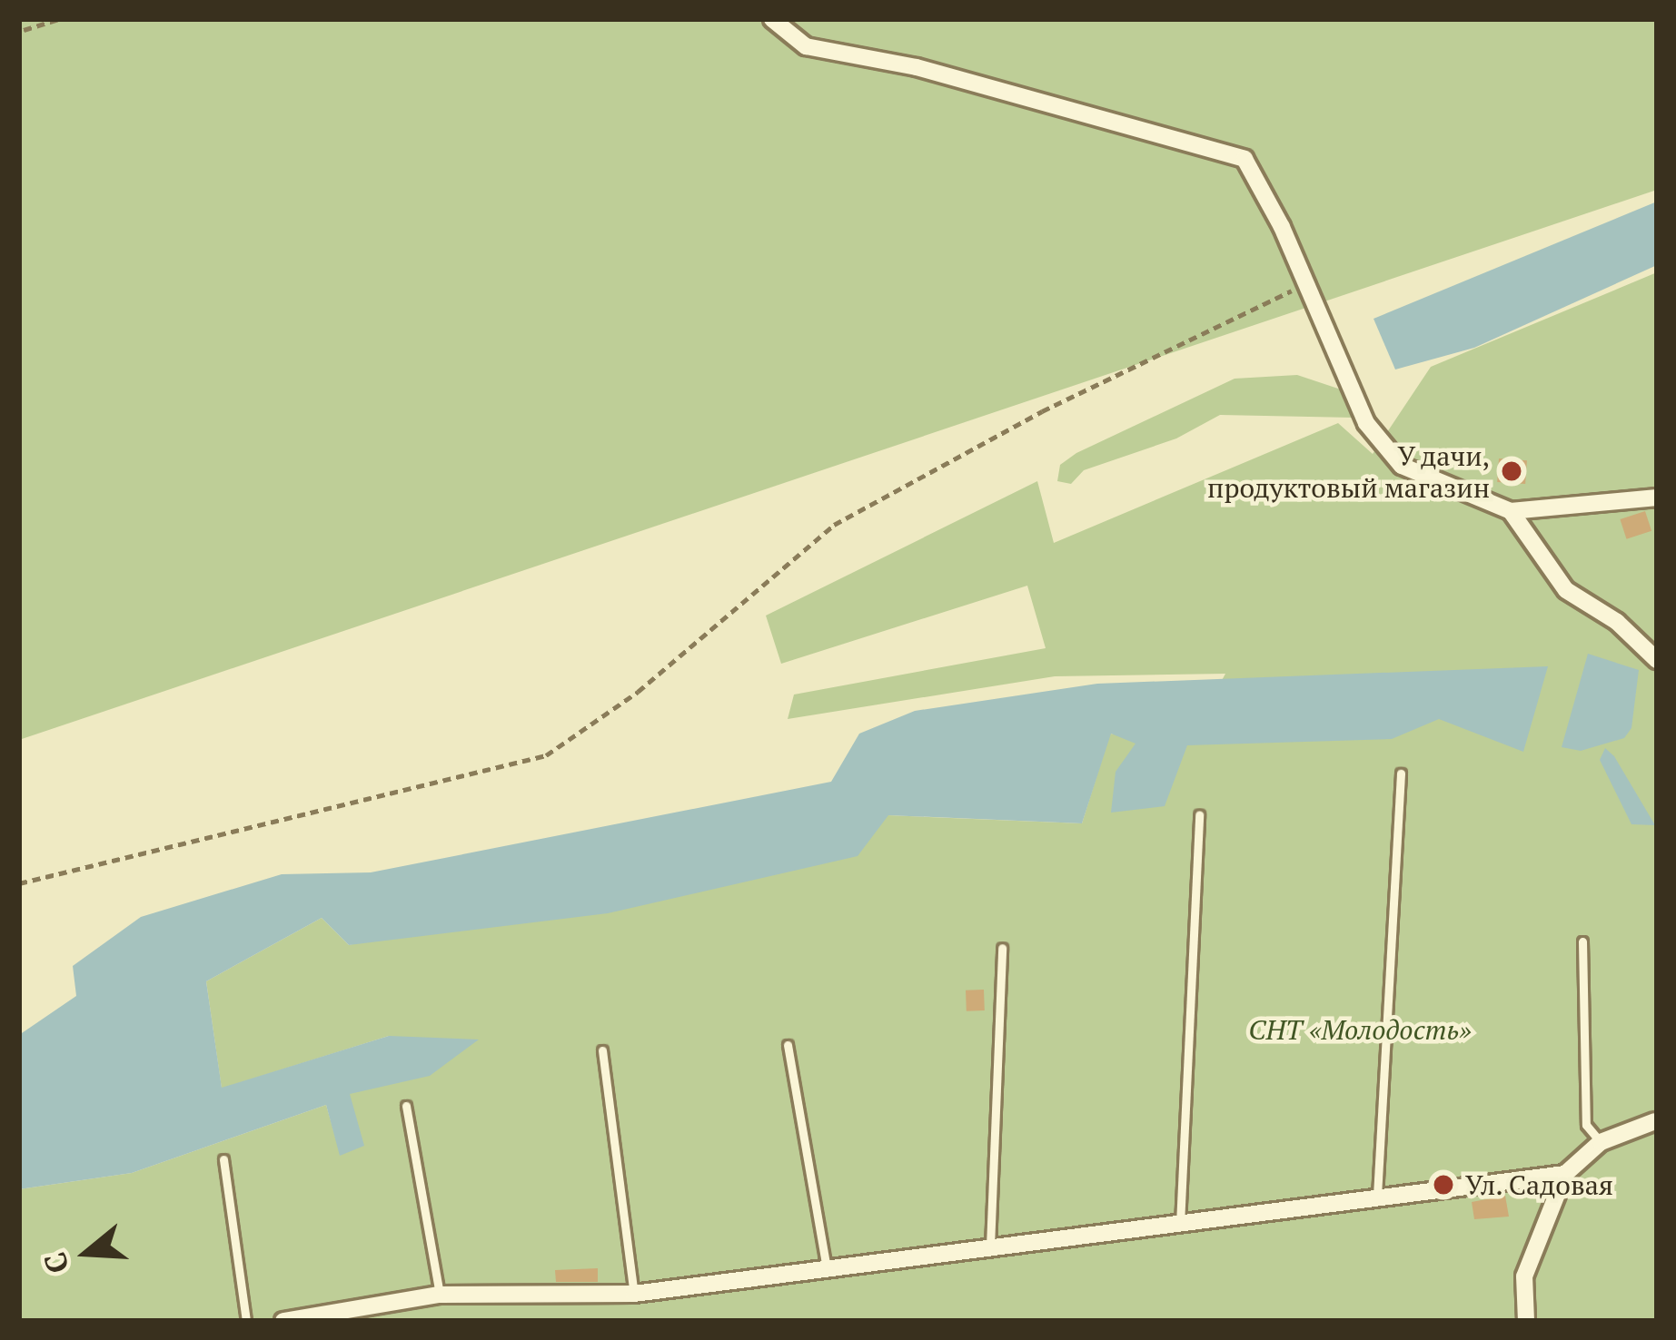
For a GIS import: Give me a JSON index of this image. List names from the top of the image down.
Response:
{
  "parks": ["СНТ «Молодость»"],
  "places": ["У дачи, продуктовый магазин", "Ул. Садовая"],
  "north": "left"
}
